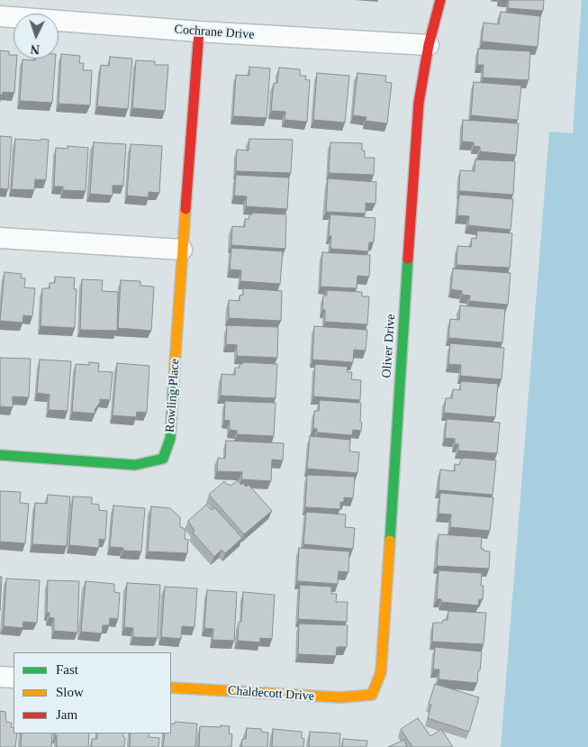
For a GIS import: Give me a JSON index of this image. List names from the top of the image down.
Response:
{
  "streets": {
    "street": [
      "Cochrane Drive",
      "Oliver Drive",
      "Rowling Place",
      "Chaldecott Drive"
    ]
  },
  "crossings": [
    ["Cochrane Drive", "Oliver Drive"],
    ["Cochrane Drive", "Rowling Place"],
    ["Oliver Drive", "Chaldecott Drive"]
  ],
  "legend": ["Fast", "Slow", "Jam"],
  "north": "bottom"
}
